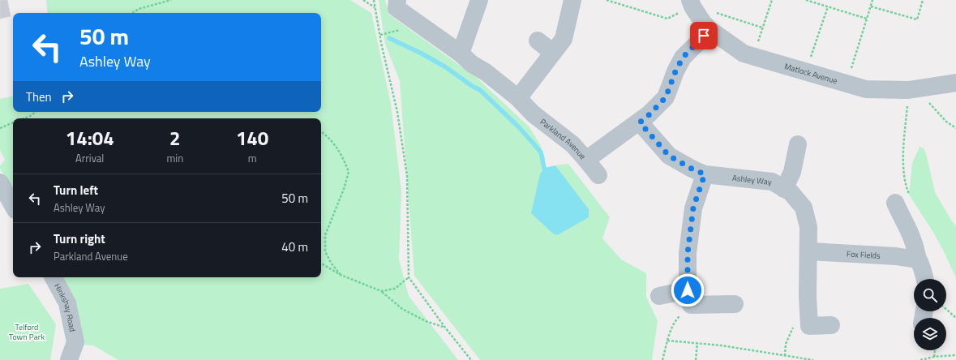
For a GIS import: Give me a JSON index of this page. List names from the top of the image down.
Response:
{
  "streets": {
    "street": [
      "Matlock Avenue",
      "Parkland Avenue",
      "Ashley Way",
      "Fox Fields",
      "Hinkshay Road"
    ]
  },
  "crossings": [
    ["Matlock Avenue", "Parkland Avenue"],
    ["Parkland Avenue", "Ashley Way"],
    ["Ashley Way", "Fox Fields"]
  ],
  "parks": ["Telford Town Park"],
  "page": {
    "turn": ["50 m", "Ashley Way"],
    "then": "Then",
    "eta": [
      "14:04",
      "Arrival",
      "2",
      "min",
      "140",
      "m"
    ],
    "list": [
      {
        "name": "Turn left",
        "note": "Ashley Way",
        "value": "50 m"
      },
      {
        "name": "Turn right",
        "note": "Parkland Avenue",
        "value": "40 m"
      }
    ]
  }
}
